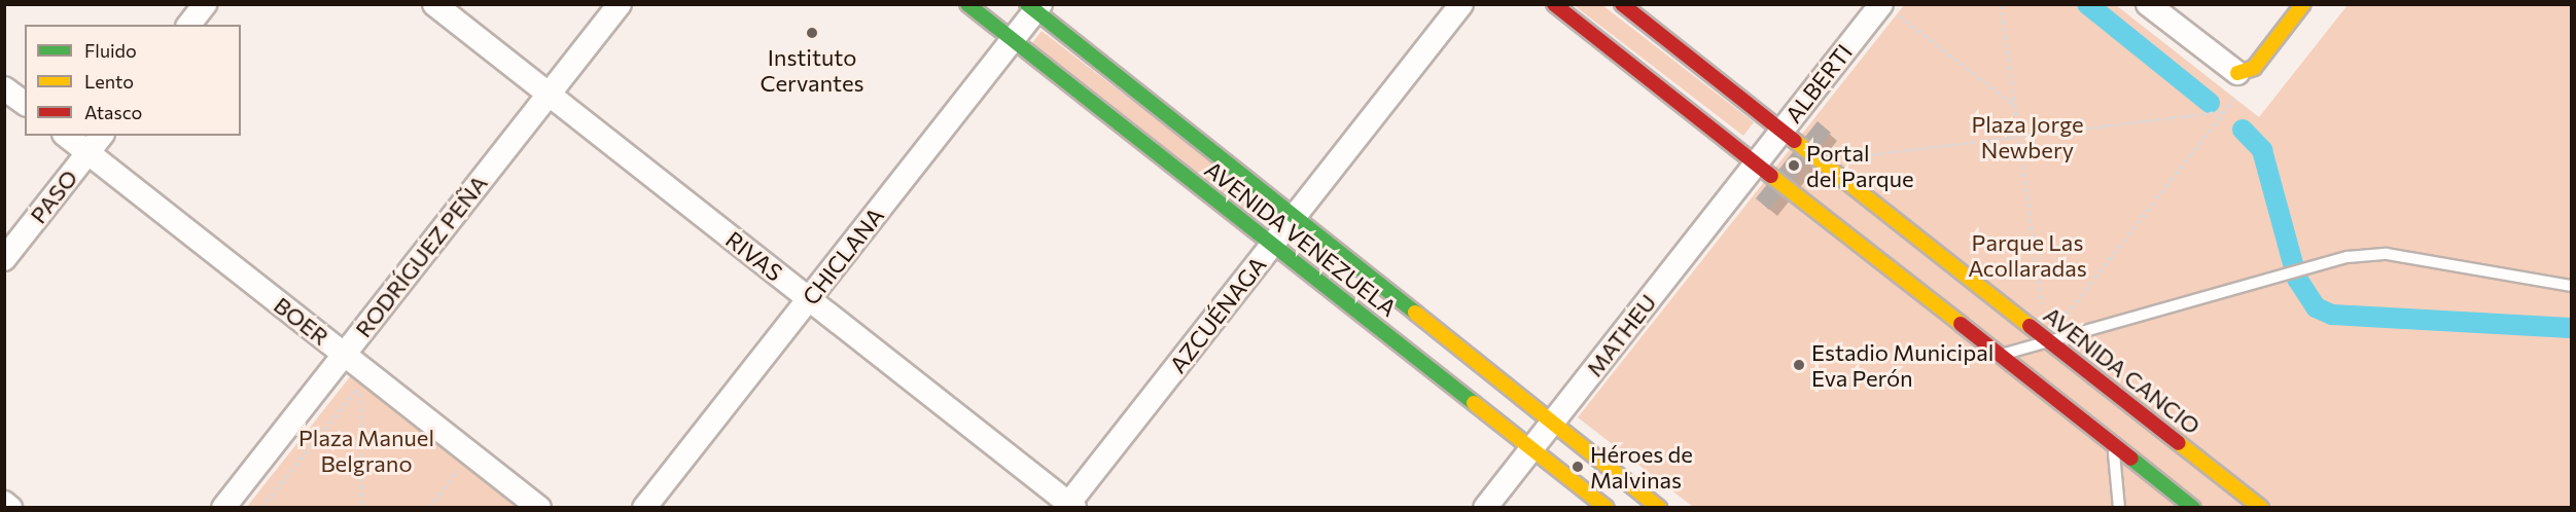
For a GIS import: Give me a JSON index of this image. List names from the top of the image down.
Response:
{
  "streets": {
    "street": [
      "ALBERTI",
      "PASO",
      "AVENIDA VENEZUELA",
      "RODRÍGUEZ PEÑA",
      "RIVAS",
      "CHICLANA",
      "AZCUÉNAGA",
      "BOER",
      "MATHEU",
      "AVENIDA CANCIO"
    ]
  },
  "crossings": [
    ["ALBERTI", "MATHEU"],
    ["ALBERTI", "AVENIDA CANCIO"],
    ["PASO", "BOER"],
    ["AVENIDA VENEZUELA", "CHICLANA"],
    ["AVENIDA VENEZUELA", "AZCUÉNAGA"],
    ["AVENIDA VENEZUELA", "MATHEU"],
    ["RODRÍGUEZ PEÑA", "RIVAS"],
    ["RODRÍGUEZ PEÑA", "BOER"],
    ["RIVAS", "CHICLANA"],
    ["RIVAS", "AZCUÉNAGA"]
  ],
  "parks": ["Plaza Jorge Newbery", "Parque Las Acollaradas", "Plaza Manuel Belgrano"],
  "places": [
    "Instituto Cervantes",
    "Portal del Parque",
    "Estadio Municipal Eva Perón",
    "Héroes de Malvinas"
  ],
  "legend": ["Fluido", "Lento", "Atasco"]
}
